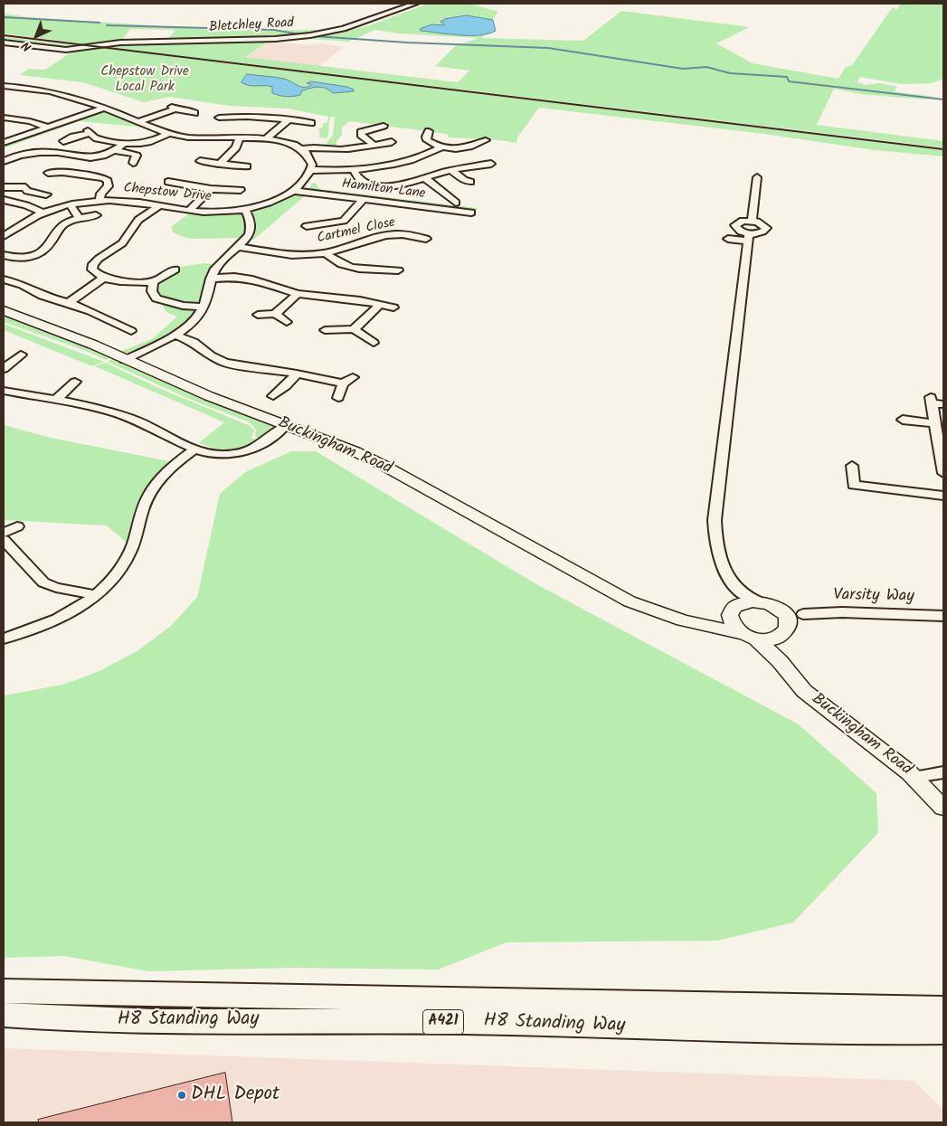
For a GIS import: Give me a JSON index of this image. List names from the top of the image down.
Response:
{
  "streets": {
    "highway": ["H8 Standing Way", "A421"],
    "main road": ["Buckingham Road"],
    "street": [
      "Bletchley Road",
      "Hamilton Lane",
      "Chepstow Drive",
      "Cartmel Close",
      "Varsity Way"
    ]
  },
  "crossings": [
    ["Hamilton Lane", "Chepstow Drive"]
  ],
  "parks": ["Chepstow Drive Local Park"],
  "places": ["DHL Depot"],
  "north": "bottom left"
}
